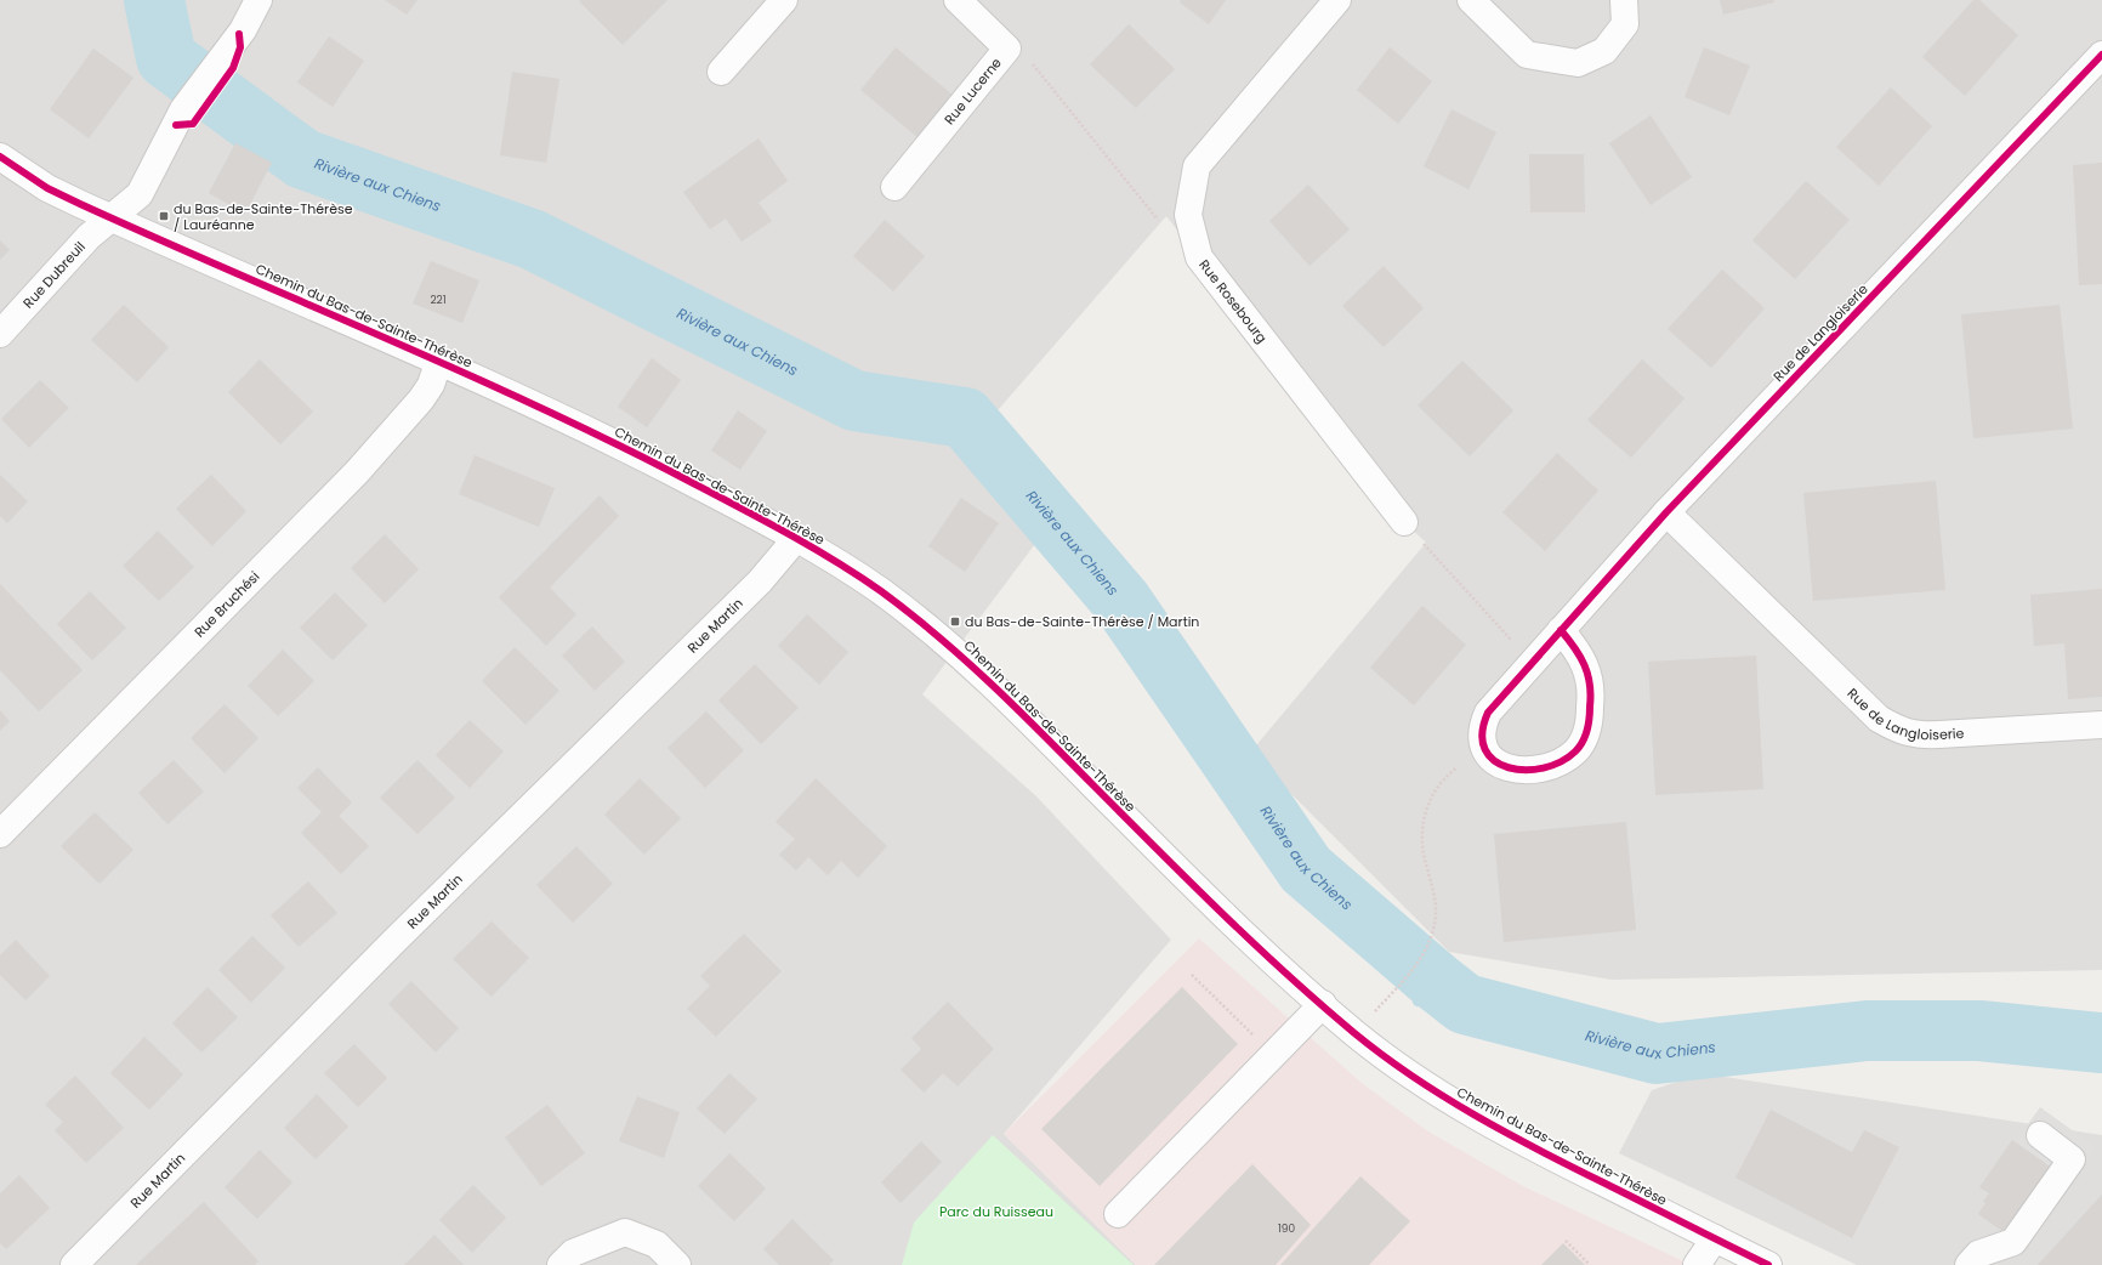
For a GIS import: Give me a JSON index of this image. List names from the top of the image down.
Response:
{
  "streets": {
    "street": [
      "Rue Lucerne",
      "Rue Dubreuil",
      "Rue Rosebourg",
      "Chemin du Bas-de-Sainte-Thérèse",
      "Rue de Langloiserie",
      "Rue Bruchési",
      "Rue Martin"
    ]
  },
  "crossings": [
    ["Rue Dubreuil", "Chemin du Bas-de-Sainte-Thérèse"],
    ["Chemin du Bas-de-Sainte-Thérèse", "Rue Bruchési"],
    ["Chemin du Bas-de-Sainte-Thérèse", "Rue Martin"]
  ],
  "water": ["Rivière aux Chiens"],
  "parks": ["Parc du Ruisseau"],
  "places": {
    "transit": ["du Bas-de-Sainte-Thérèse / Lauréanne", "du Bas-de-Sainte-Thérèse / Martin"]
  },
  "house_numbers": ["221", "190"]
}
